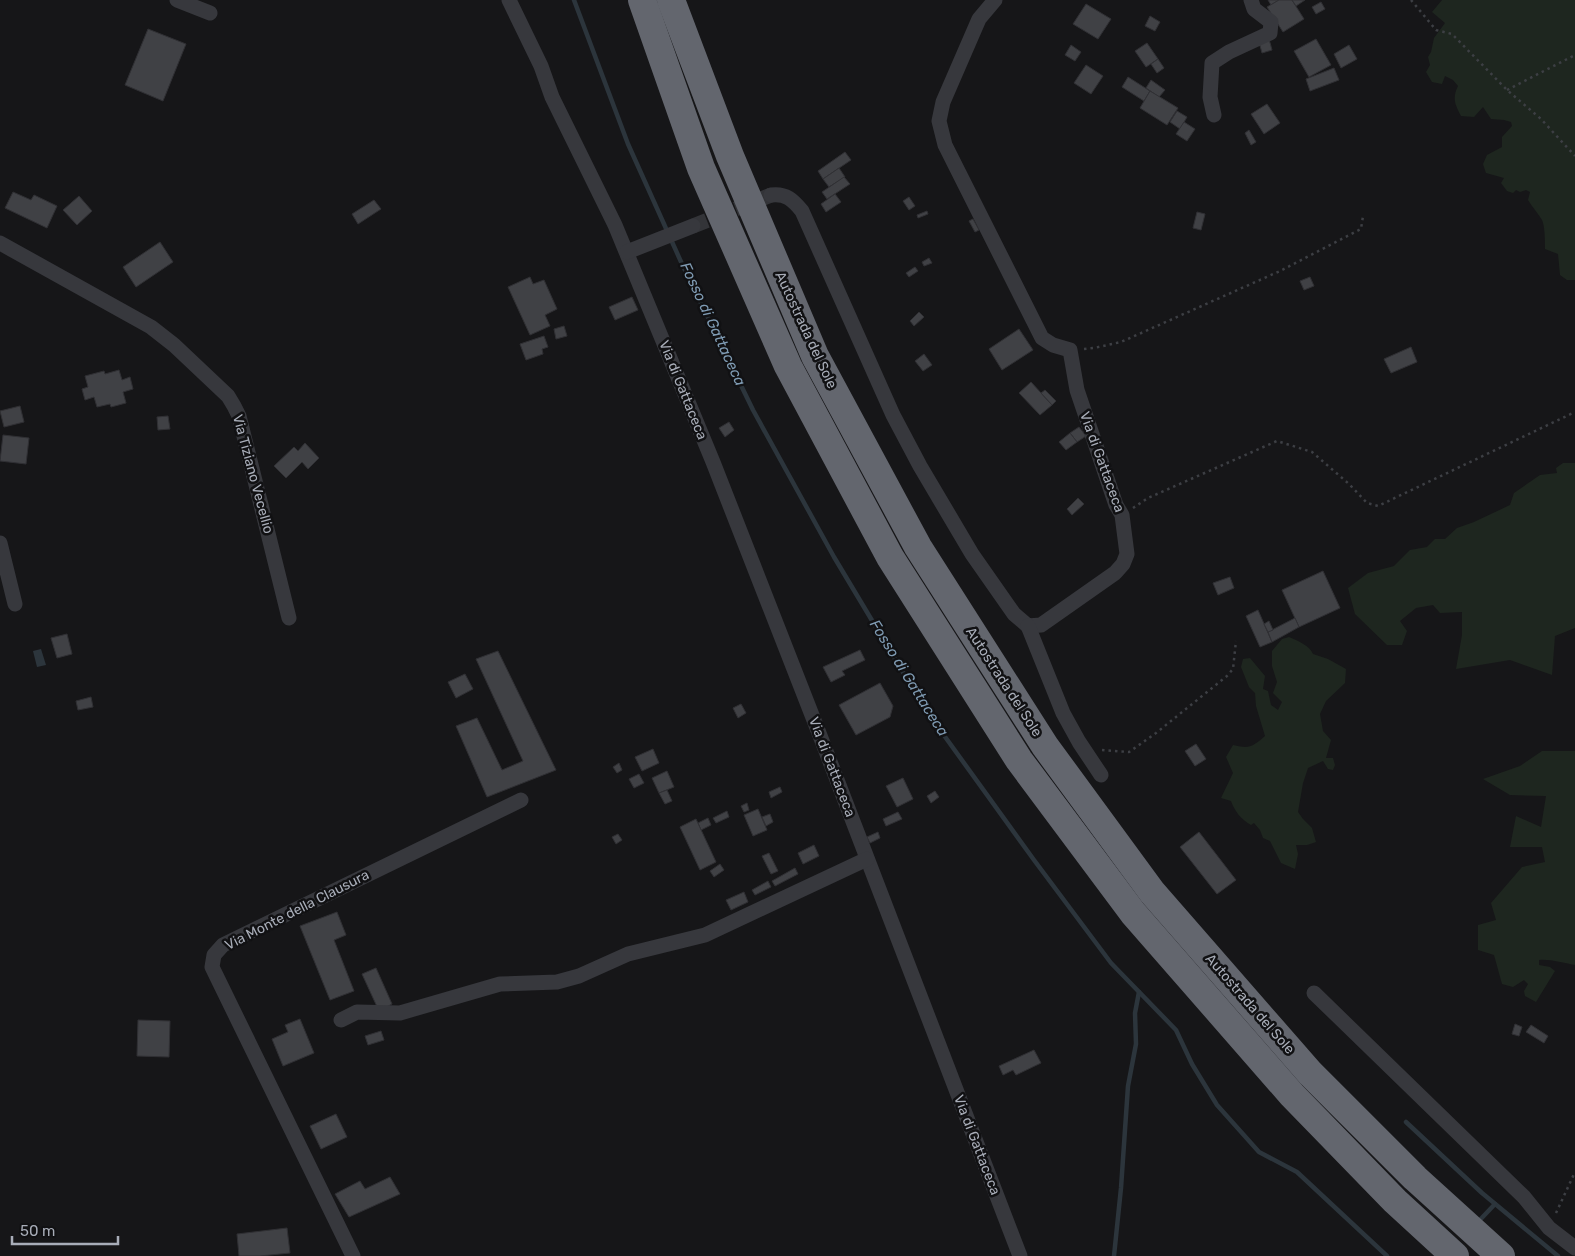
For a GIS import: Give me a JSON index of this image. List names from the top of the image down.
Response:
{
  "streets": {
    "highway": ["Autostrada del Sole"],
    "street": ["Via di Gattaceca", "Via Tiziano Vecellio", "Via Monte della Clausura"]
  },
  "water": ["Fosso di Gattaceca"],
  "scale_bar": "50 m"
}
